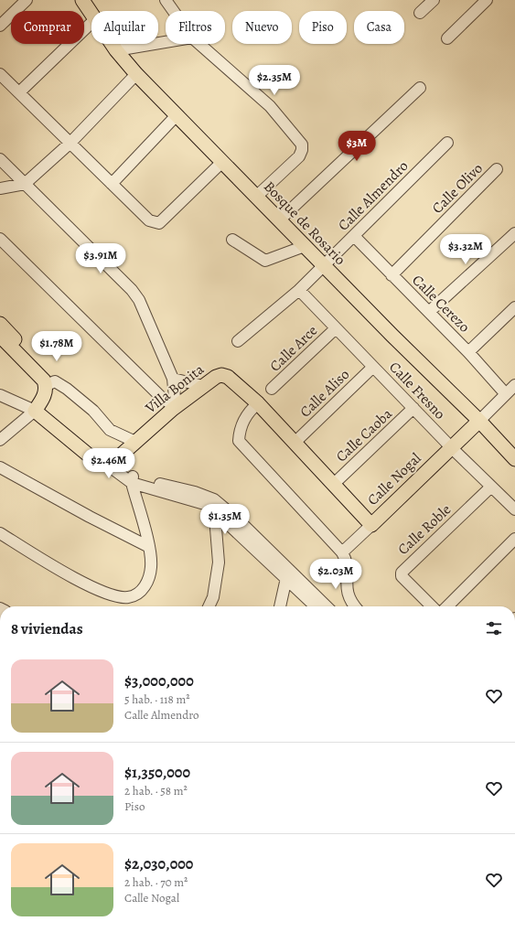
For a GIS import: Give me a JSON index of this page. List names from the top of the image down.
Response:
{
  "streets": {
    "main road": ["Bosque de Rosario", "Villa Bonita", "Calle Nogal"],
    "street": [
      "Calle Olivo",
      "Calle Almendro",
      "Calle Cerezo",
      "Calle Arce",
      "Calle Fresno",
      "Calle Aliso",
      "Calle Caoba",
      "Calle Roble"
    ]
  },
  "crossings": [
    ["Calle Olivo", "Calle Cerezo"],
    ["Calle Almendro", "Bosque de Rosario"],
    ["Calle Almendro", "Calle Cerezo"],
    ["Calle Almendro", "Calle Fresno"],
    ["Bosque de Rosario", "Calle Nogal"],
    ["Calle Cerezo", "Calle Nogal"],
    ["Calle Arce", "Calle Fresno"],
    ["Villa Bonita", "Calle Aliso"],
    ["Villa Bonita", "Calle Caoba"],
    ["Villa Bonita", "Calle Nogal"],
    ["Calle Fresno", "Calle Aliso"],
    ["Calle Fresno", "Calle Caoba"],
    ["Calle Fresno", "Calle Nogal"],
    ["Calle Fresno", "Calle Roble"]
  ],
  "page": {
    "chip": [
      "Comprar",
      "Alquilar",
      "Filtros",
      "Nuevo",
      "Piso",
      "Casa"
    ],
    "price": [
      "$2.35M",
      "$3M",
      "$3.32M",
      "$3.91M",
      "$1.78M",
      "$2.46M",
      "$1.35M",
      "$2.03M"
    ],
    "heading": "8 viviendas",
    "list": [
      {
        "name": "$3,000,000",
        "note": "5 hab. · 118 m² · Calle Almendro"
      },
      {
        "name": "$1,350,000",
        "note": "2 hab. · 58 m² · Piso"
      },
      {
        "name": "$2,030,000",
        "note": "2 hab. · 70 m² · Calle Nogal"
      }
    ]
  }
}
